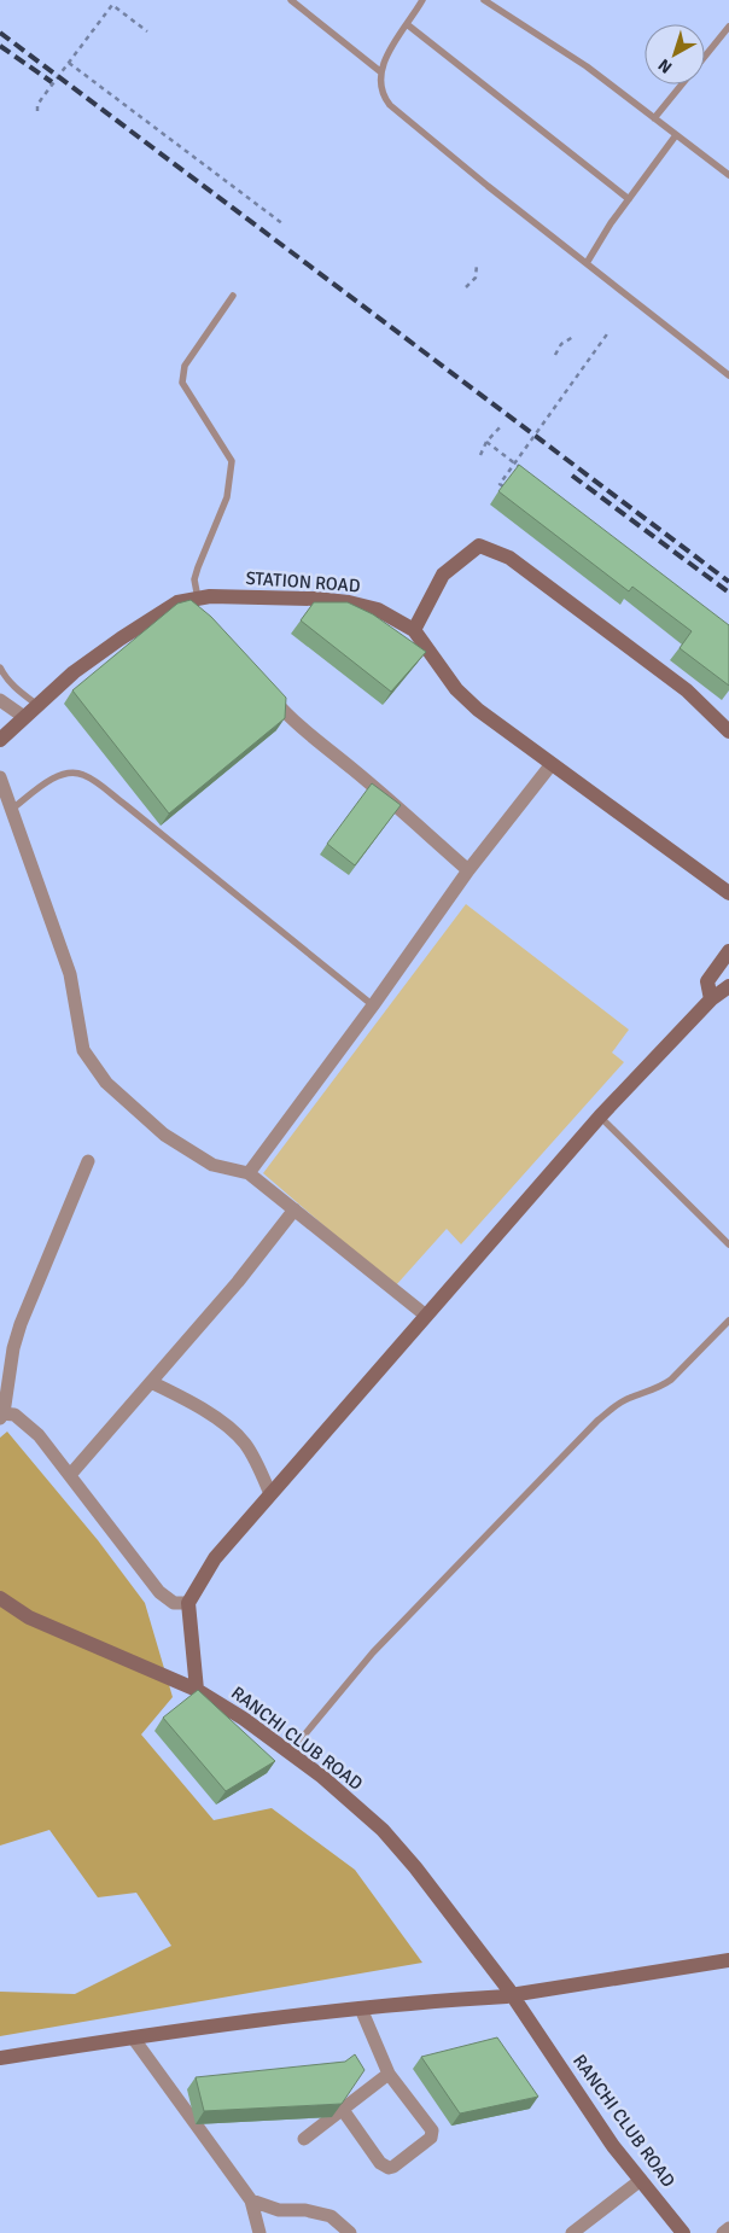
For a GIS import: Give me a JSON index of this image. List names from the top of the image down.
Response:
{
  "streets": {
    "street": ["STATION ROAD", "RANCHI CLUB ROAD"]
  },
  "north": "bottom left"
}
